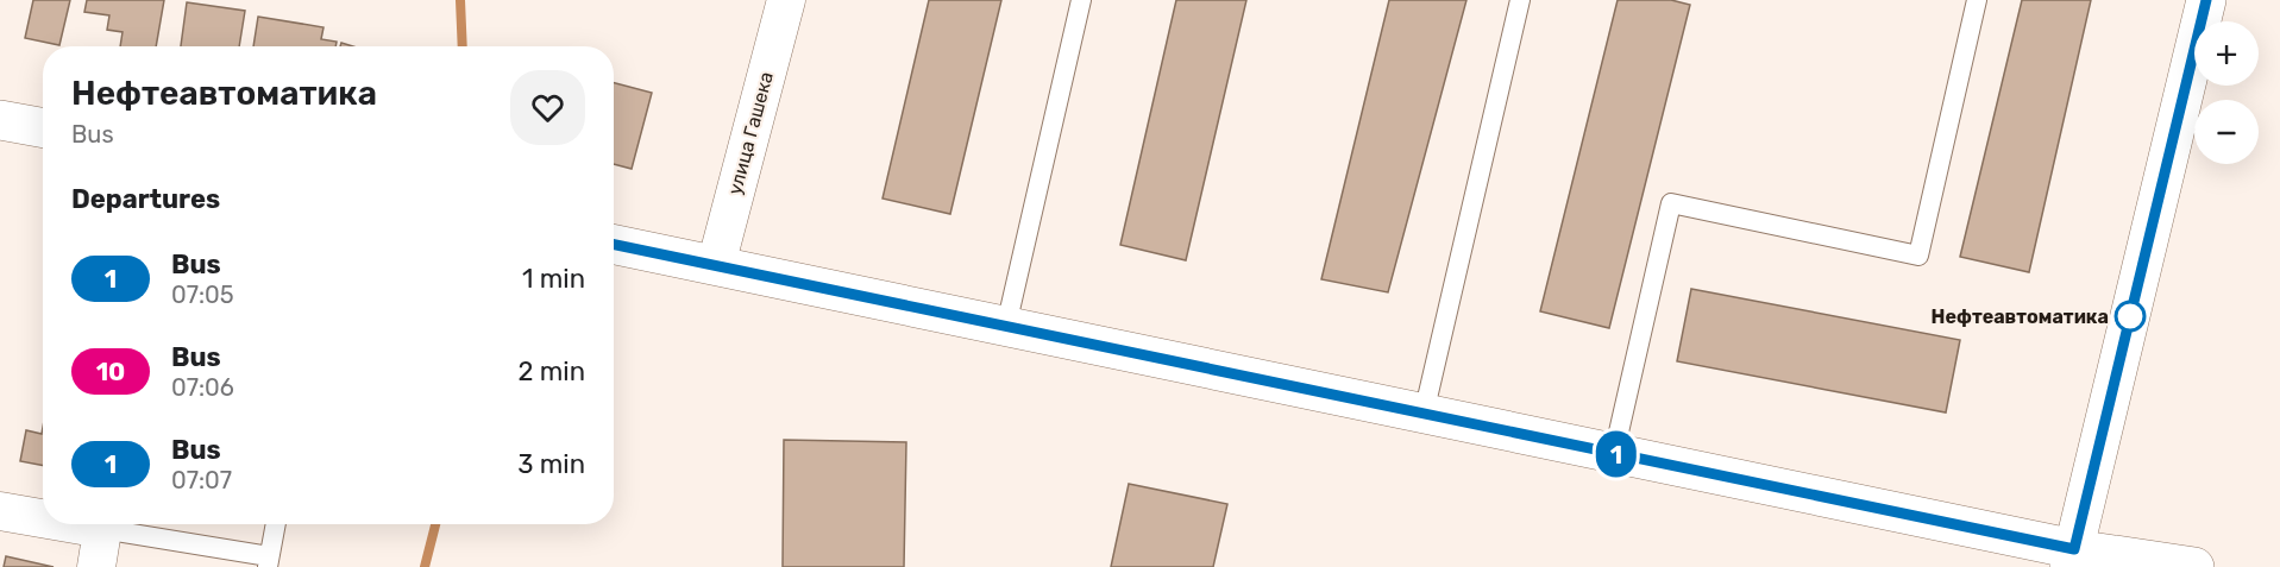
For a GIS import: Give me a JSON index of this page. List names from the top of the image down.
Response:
{
  "streets": {
    "street": ["улица Гашека"]
  },
  "places": ["Нефтеавтоматика"],
  "lines": ["bus line 1"],
  "page": {
    "on_map": "1",
    "map_buttons": ["+", "−"],
    "heading": [
      ["Нефтеавтоматика", "Bus"],
      "Departures"
    ],
    "list": [
      {
        "mark": "1",
        "name": "Bus",
        "note": "07:05",
        "value": "1 min"
      },
      {
        "mark": "10",
        "name": "Bus",
        "note": "07:06",
        "value": "2 min"
      },
      {
        "mark": "1",
        "name": "Bus",
        "note": "07:07",
        "value": "3 min"
      }
    ]
  }
}
